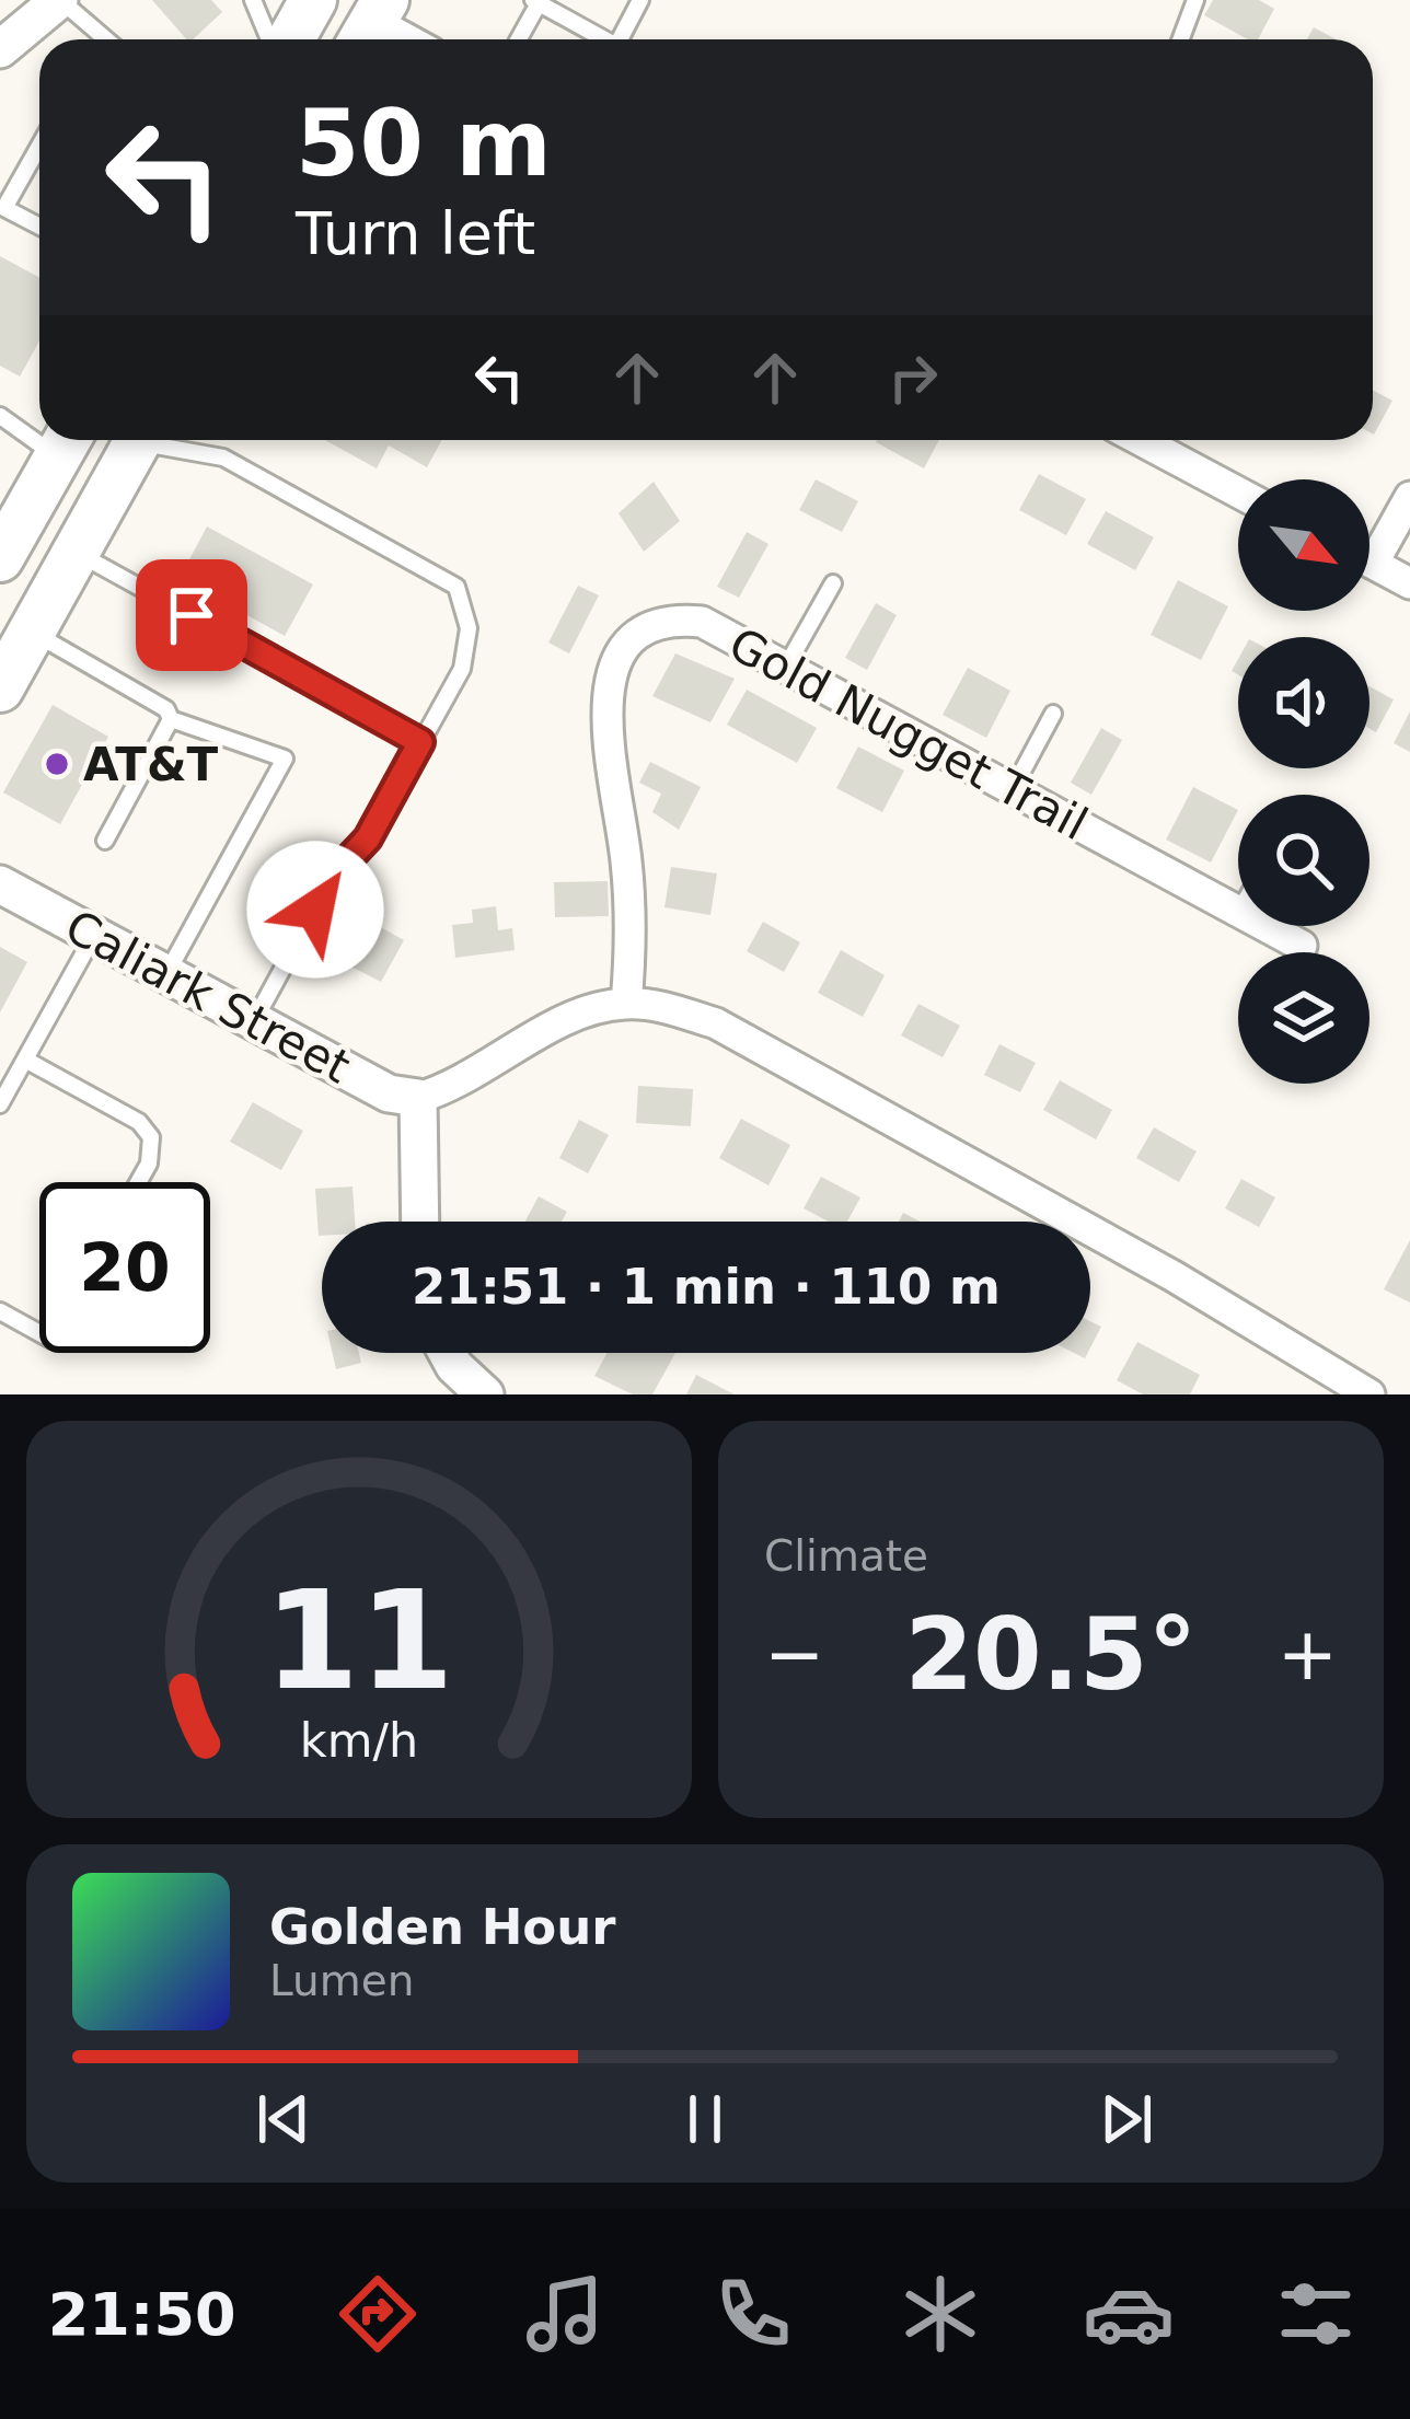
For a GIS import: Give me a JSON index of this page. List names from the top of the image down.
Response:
{
  "streets": {
    "street": ["Gold Nugget Trail", "Caliark Street"]
  },
  "places": ["AT&T"],
  "north": "bottom right",
  "page": {
    "turn": ["50 m", "Turn left"],
    "limit": "20",
    "trip": "21:51 · 1 min · 110 m",
    "tile": "Climate",
    "heat": ["−", "20.5°", "+"],
    "song": ["Golden Hour", "Lumen"],
    "tabs": "21:50",
    "gauge": ["11", "km/h"]
  }
}
